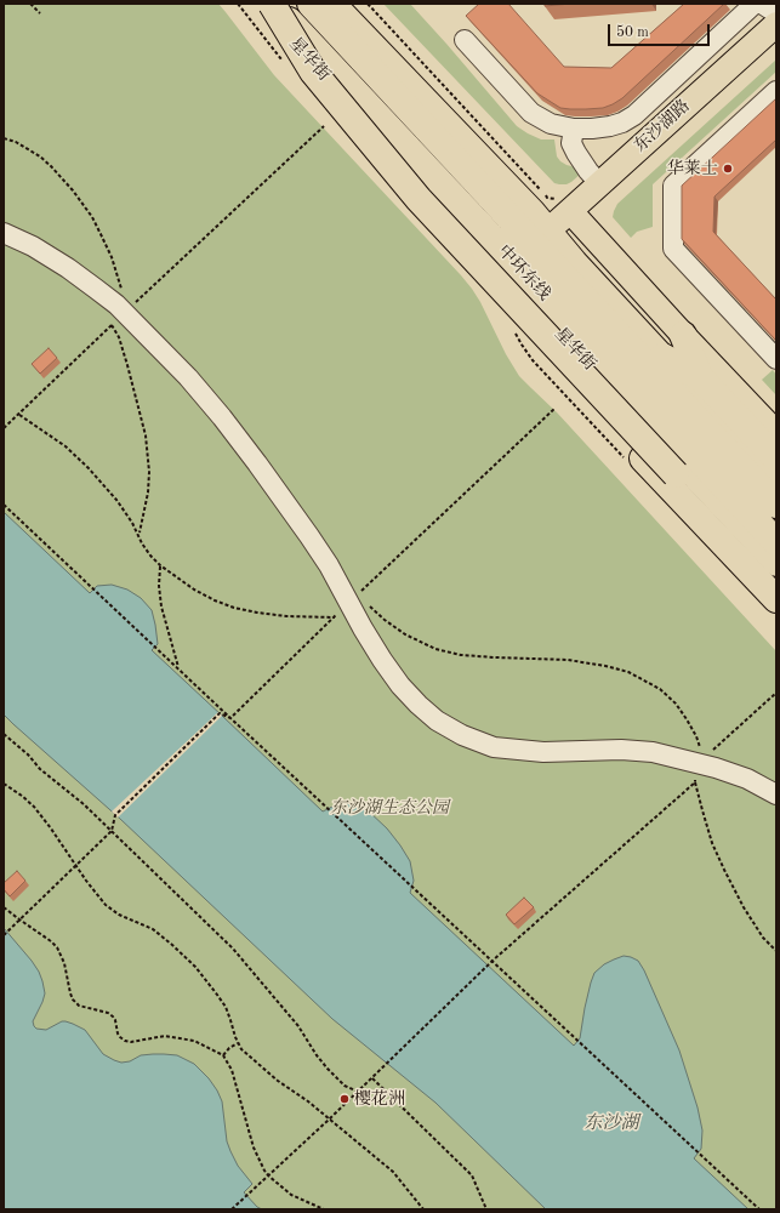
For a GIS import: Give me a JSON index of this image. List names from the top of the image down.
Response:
{
  "streets": {
    "highway": ["中环东线"],
    "main road": ["星华街", "东沙湖路"]
  },
  "water": ["东沙湖"],
  "parks": ["东沙湖生态公园"],
  "places": ["华莱士", "樱花洲"],
  "scale_bar": "50 m"
}
